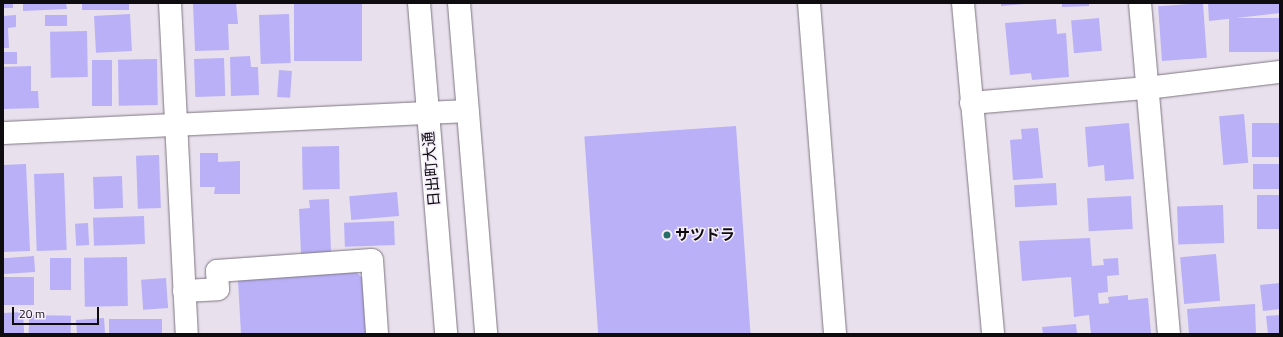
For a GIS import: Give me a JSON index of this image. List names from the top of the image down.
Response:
{
  "streets": {
    "street": ["日出町大通"]
  },
  "places": ["サツドラ"],
  "scale_bar": "20 m"
}
